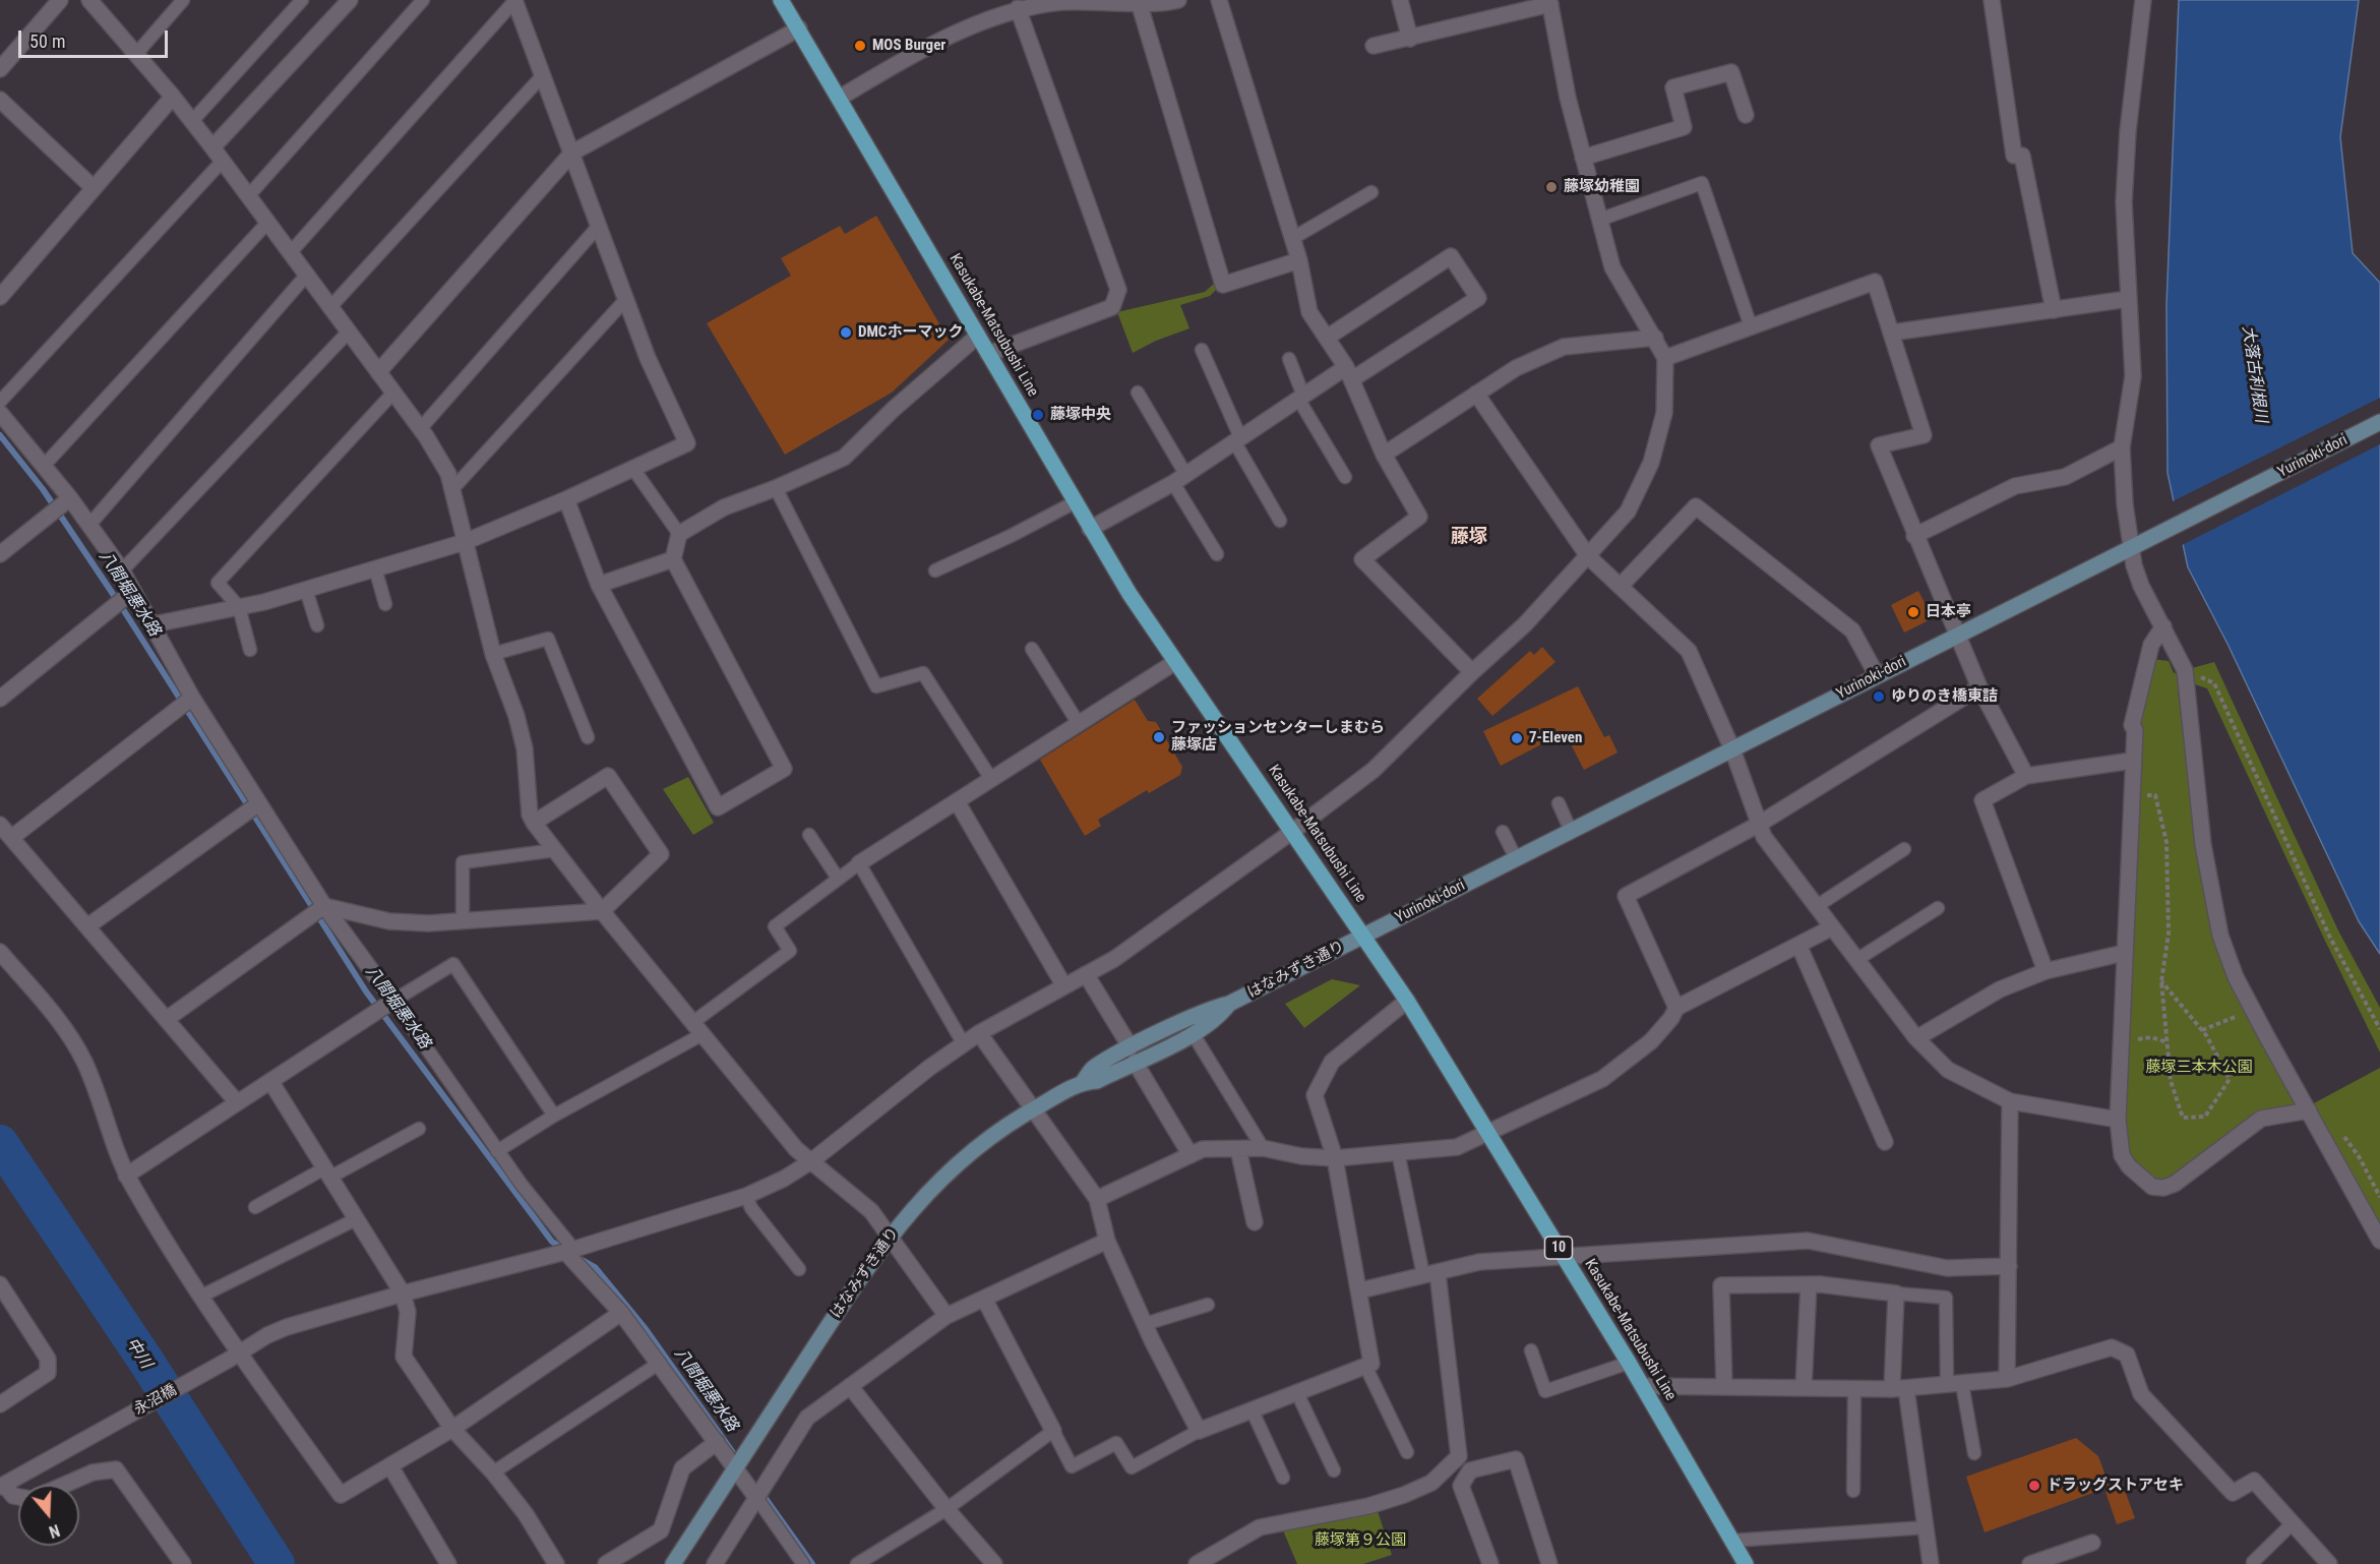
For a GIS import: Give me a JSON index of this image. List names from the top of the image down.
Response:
{
  "streets": {
    "main road": ["Kasukabe-Matsubushi Line", "10"],
    "street": ["Yurinoki-dori", "はなみずき通り", "永沼橋"]
  },
  "crossings": [
    ["Kasukabe-Matsubushi Line", "Yurinoki-dori"],
    ["Kasukabe-Matsubushi Line", "はなみずき通り"],
    ["Kasukabe-Matsubushi Line", "永沼橋"],
    ["Yurinoki-dori", "はなみずき通り"]
  ],
  "districts": ["藤塚"],
  "water": ["大落古利根川", "八間堀悪水路", "中川"],
  "parks": ["藤塚三本木公園", "藤塚第９公園"],
  "places": [
    "MOS Burger",
    "藤塚幼稚園",
    "DMCホーマック",
    "藤塚中央",
    "日本亭",
    "ゆりのき橋東詰",
    "ファッションセンターしまむら 藤塚店",
    "7-Eleven",
    "ドラッグストアセキ"
  ],
  "scale_bar": "50 m",
  "north": "bottom"
}
